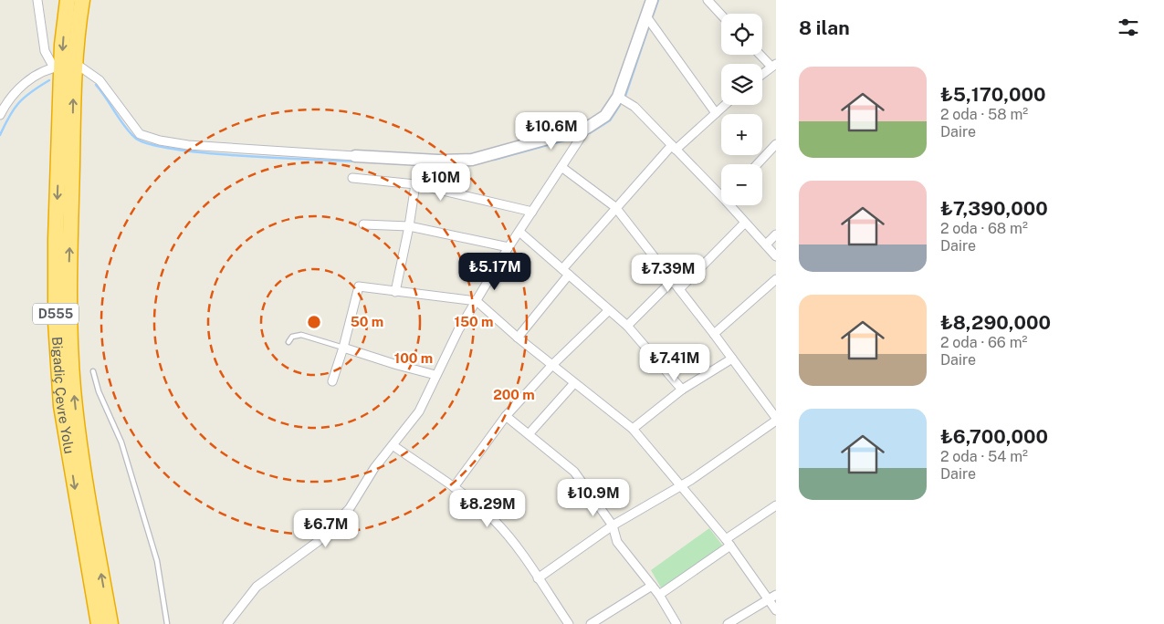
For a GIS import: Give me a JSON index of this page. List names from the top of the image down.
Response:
{
  "streets": {
    "highway": ["D555", "Bigadiç Çevre Yolu"]
  },
  "page": {
    "heading": "8 ilan",
    "map_buttons": ["+", "−"],
    "list": [
      {
        "name": "₺5,170,000",
        "note": "2 oda · 58 m² · Daire"
      },
      {
        "name": "₺7,390,000",
        "note": "2 oda · 68 m² · Daire"
      },
      {
        "name": "₺8,290,000",
        "note": "2 oda · 66 m² · Daire"
      },
      {
        "name": "₺6,700,000",
        "note": "2 oda · 54 m² · Daire"
      }
    ],
    "price": [
      "₺10.6M",
      "₺10M",
      "₺5.17M",
      "₺7.39M",
      "₺7.41M",
      "₺10.9M",
      "₺8.29M",
      "₺6.7M"
    ]
  },
  "rings": [
    "50 m",
    "150 m",
    "100 m",
    "200 m"
  ]
}
